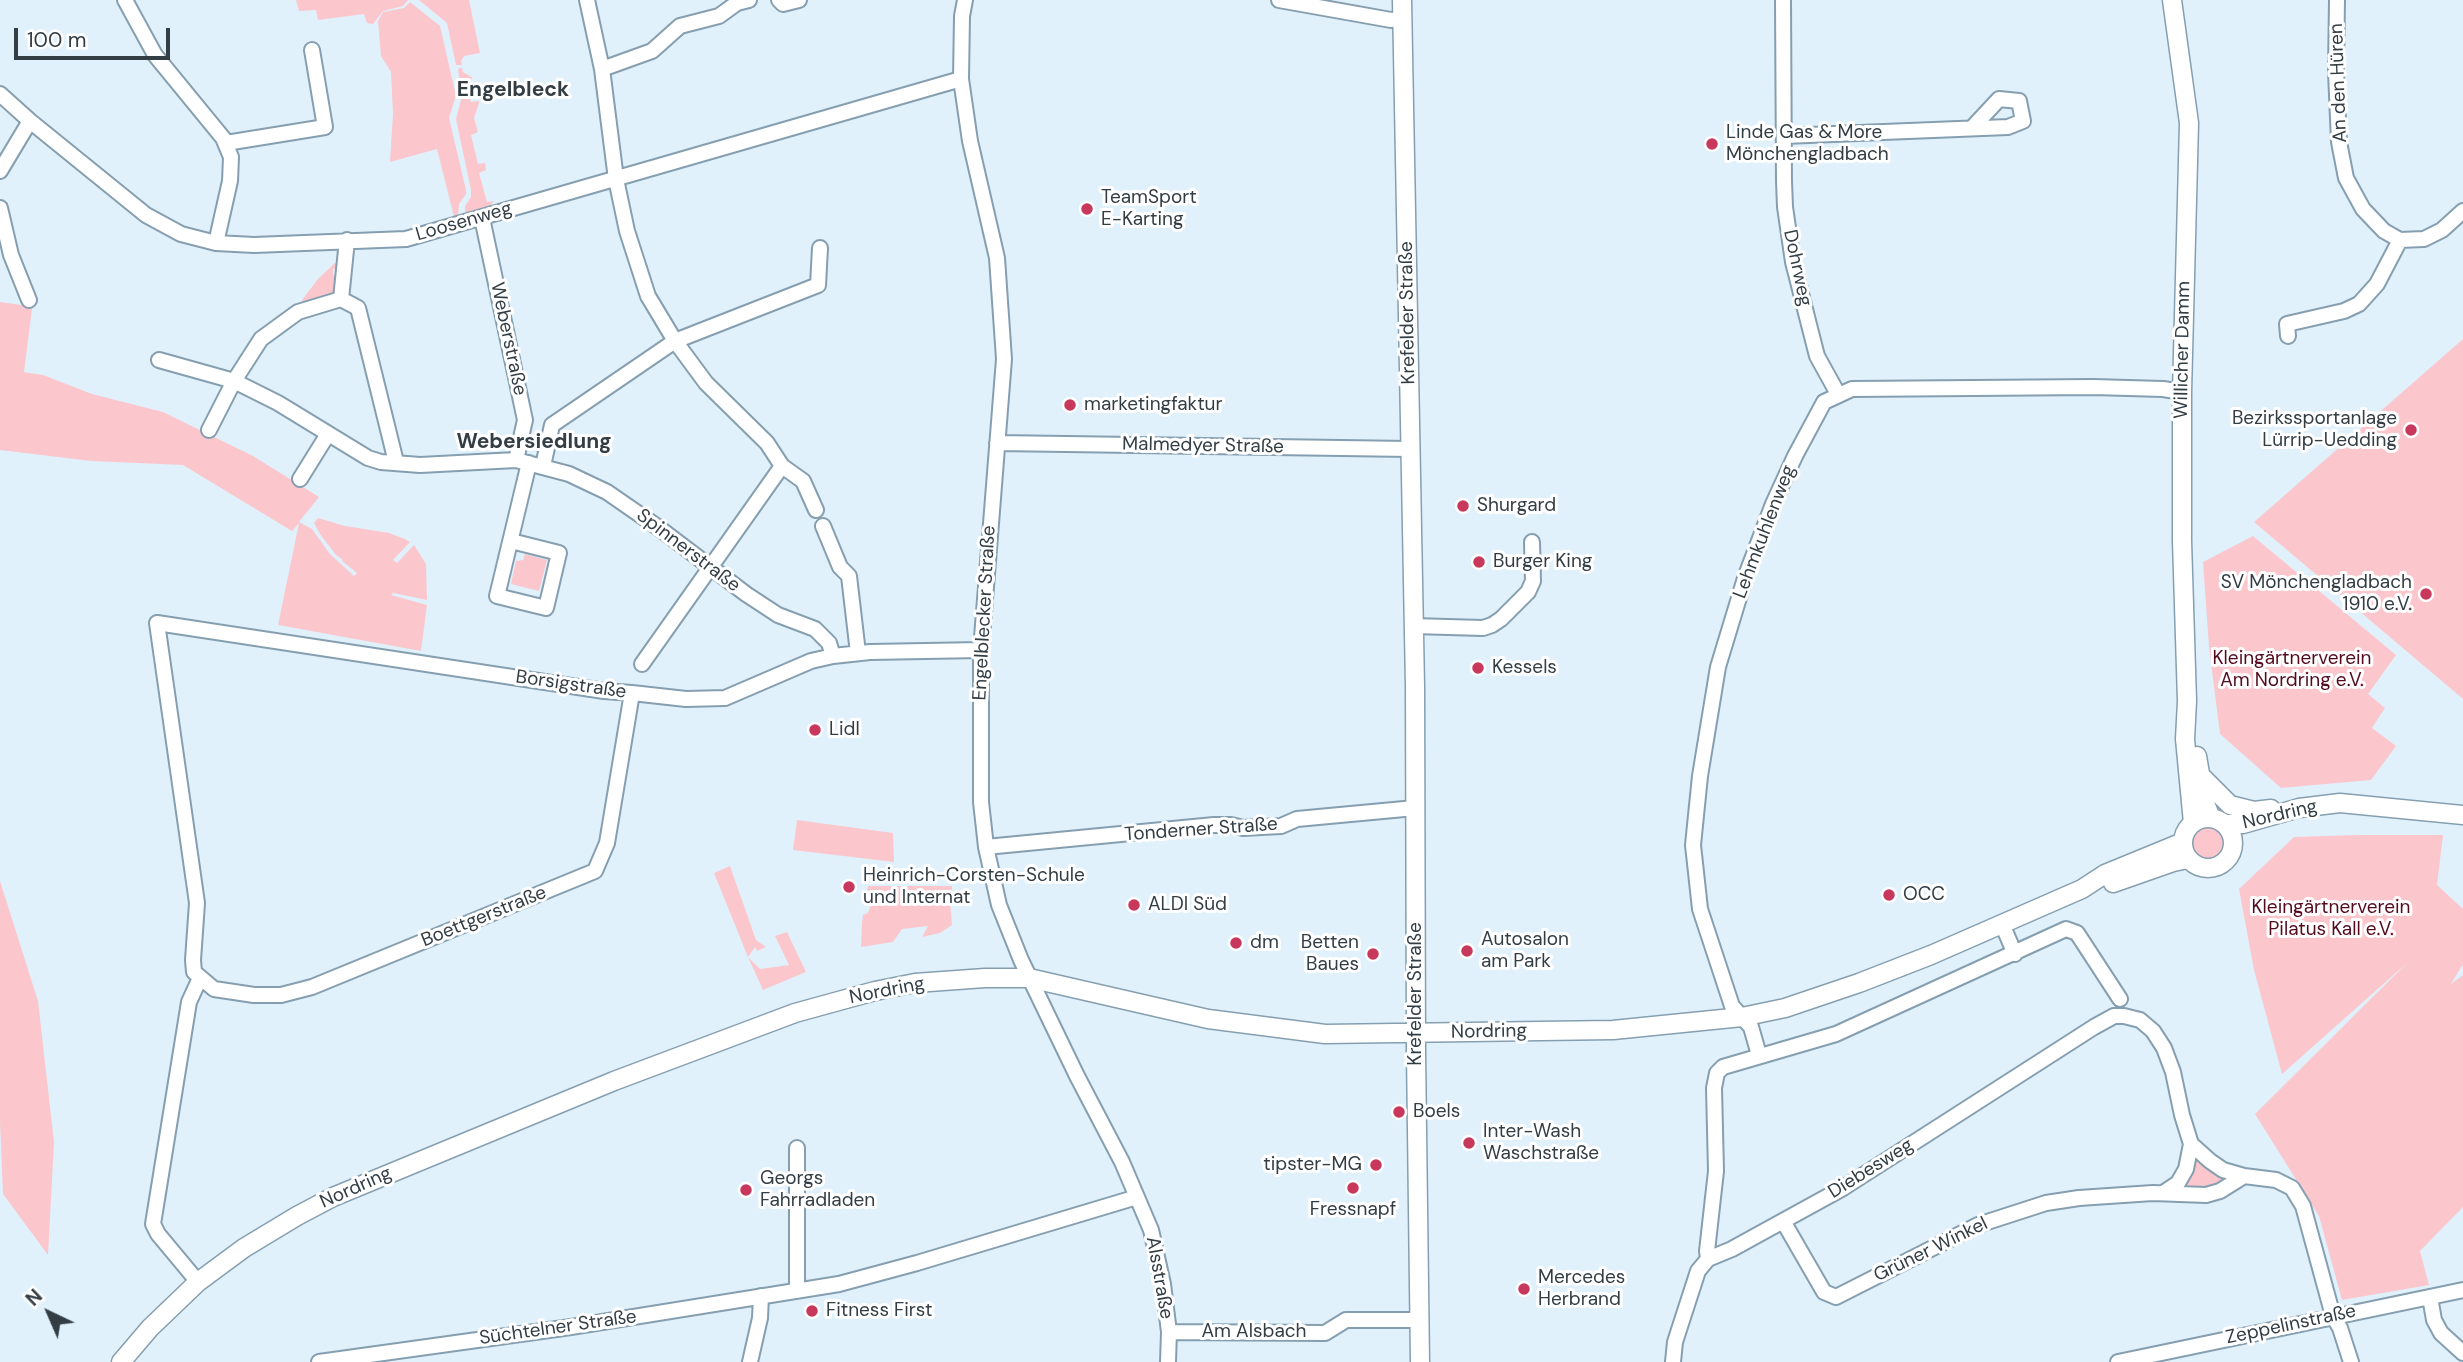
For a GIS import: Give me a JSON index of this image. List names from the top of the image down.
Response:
{
  "streets": {
    "main road": ["Krefelder Straße", "Willicher Damm", "Nordring"],
    "street": [
      "An den Hüren",
      "Loosenweg",
      "Dohrweg",
      "Weberstraße",
      "Malmedyer Straße",
      "Lehmkuhlenweg",
      "Spinnerstraße",
      "Engelblecker Straße",
      "Borsigstraße",
      "Tonderner Straße",
      "Boettgerstraße",
      "Diebesweg",
      "Grüner Winkel",
      "Alsstraße",
      "Zeppelinstraße",
      "Süchtelner Straße",
      "Am Alsbach"
    ]
  },
  "crossings": [
    ["Loosenweg", "Weberstraße"],
    ["Loosenweg", "Engelblecker Straße"],
    ["Dohrweg", "Lehmkuhlenweg"],
    ["Krefelder Straße", "Malmedyer Straße"],
    ["Krefelder Straße", "Nordring"],
    ["Krefelder Straße", "Tonderner Straße"],
    ["Krefelder Straße", "Am Alsbach"],
    ["Weberstraße", "Spinnerstraße"],
    ["Willicher Damm", "Nordring"],
    ["Malmedyer Straße", "Engelblecker Straße"],
    ["Lehmkuhlenweg", "Nordring"],
    ["Spinnerstraße", "Borsigstraße"],
    ["Engelblecker Straße", "Borsigstraße"],
    ["Engelblecker Straße", "Nordring"],
    ["Engelblecker Straße", "Tonderner Straße"],
    ["Engelblecker Straße", "Alsstraße"],
    ["Engelblecker Straße", "Süchtelner Straße"],
    ["Borsigstraße", "Boettgerstraße"],
    ["Diebesweg", "Grüner Winkel"],
    ["Alsstraße", "Süchtelner Straße"],
    ["Alsstraße", "Am Alsbach"]
  ],
  "districts": ["Engelbleck", "Webersiedlung"],
  "parks": ["Kleingärtnerverein Am Nordring e.V.", "Kleingärtnerverein Pilatus Kall e.V."],
  "places": [
    "Linde Gas & More Mönchengladbach",
    "TeamSport E-Karting",
    "marketingfaktur",
    "Bezirkssportanlage Lürrip-Uedding",
    "Shurgard",
    "Burger King",
    "SV Mönchengladbach 1910 e.V.",
    "Kessels",
    "Lidl",
    "Heinrich-Corsten-Schule und Internat",
    "OCC",
    "ALDI Süd",
    "dm",
    "Autosalon am Park",
    "Betten Baues",
    "Boels",
    "Inter-Wash Waschstraße",
    "tipster-MG",
    "Fressnapf",
    "Georgs Fahrradladen",
    "Mercedes Herbrand",
    "Fitness First"
  ],
  "scale_bar": "100 m",
  "north": "top left"
}
